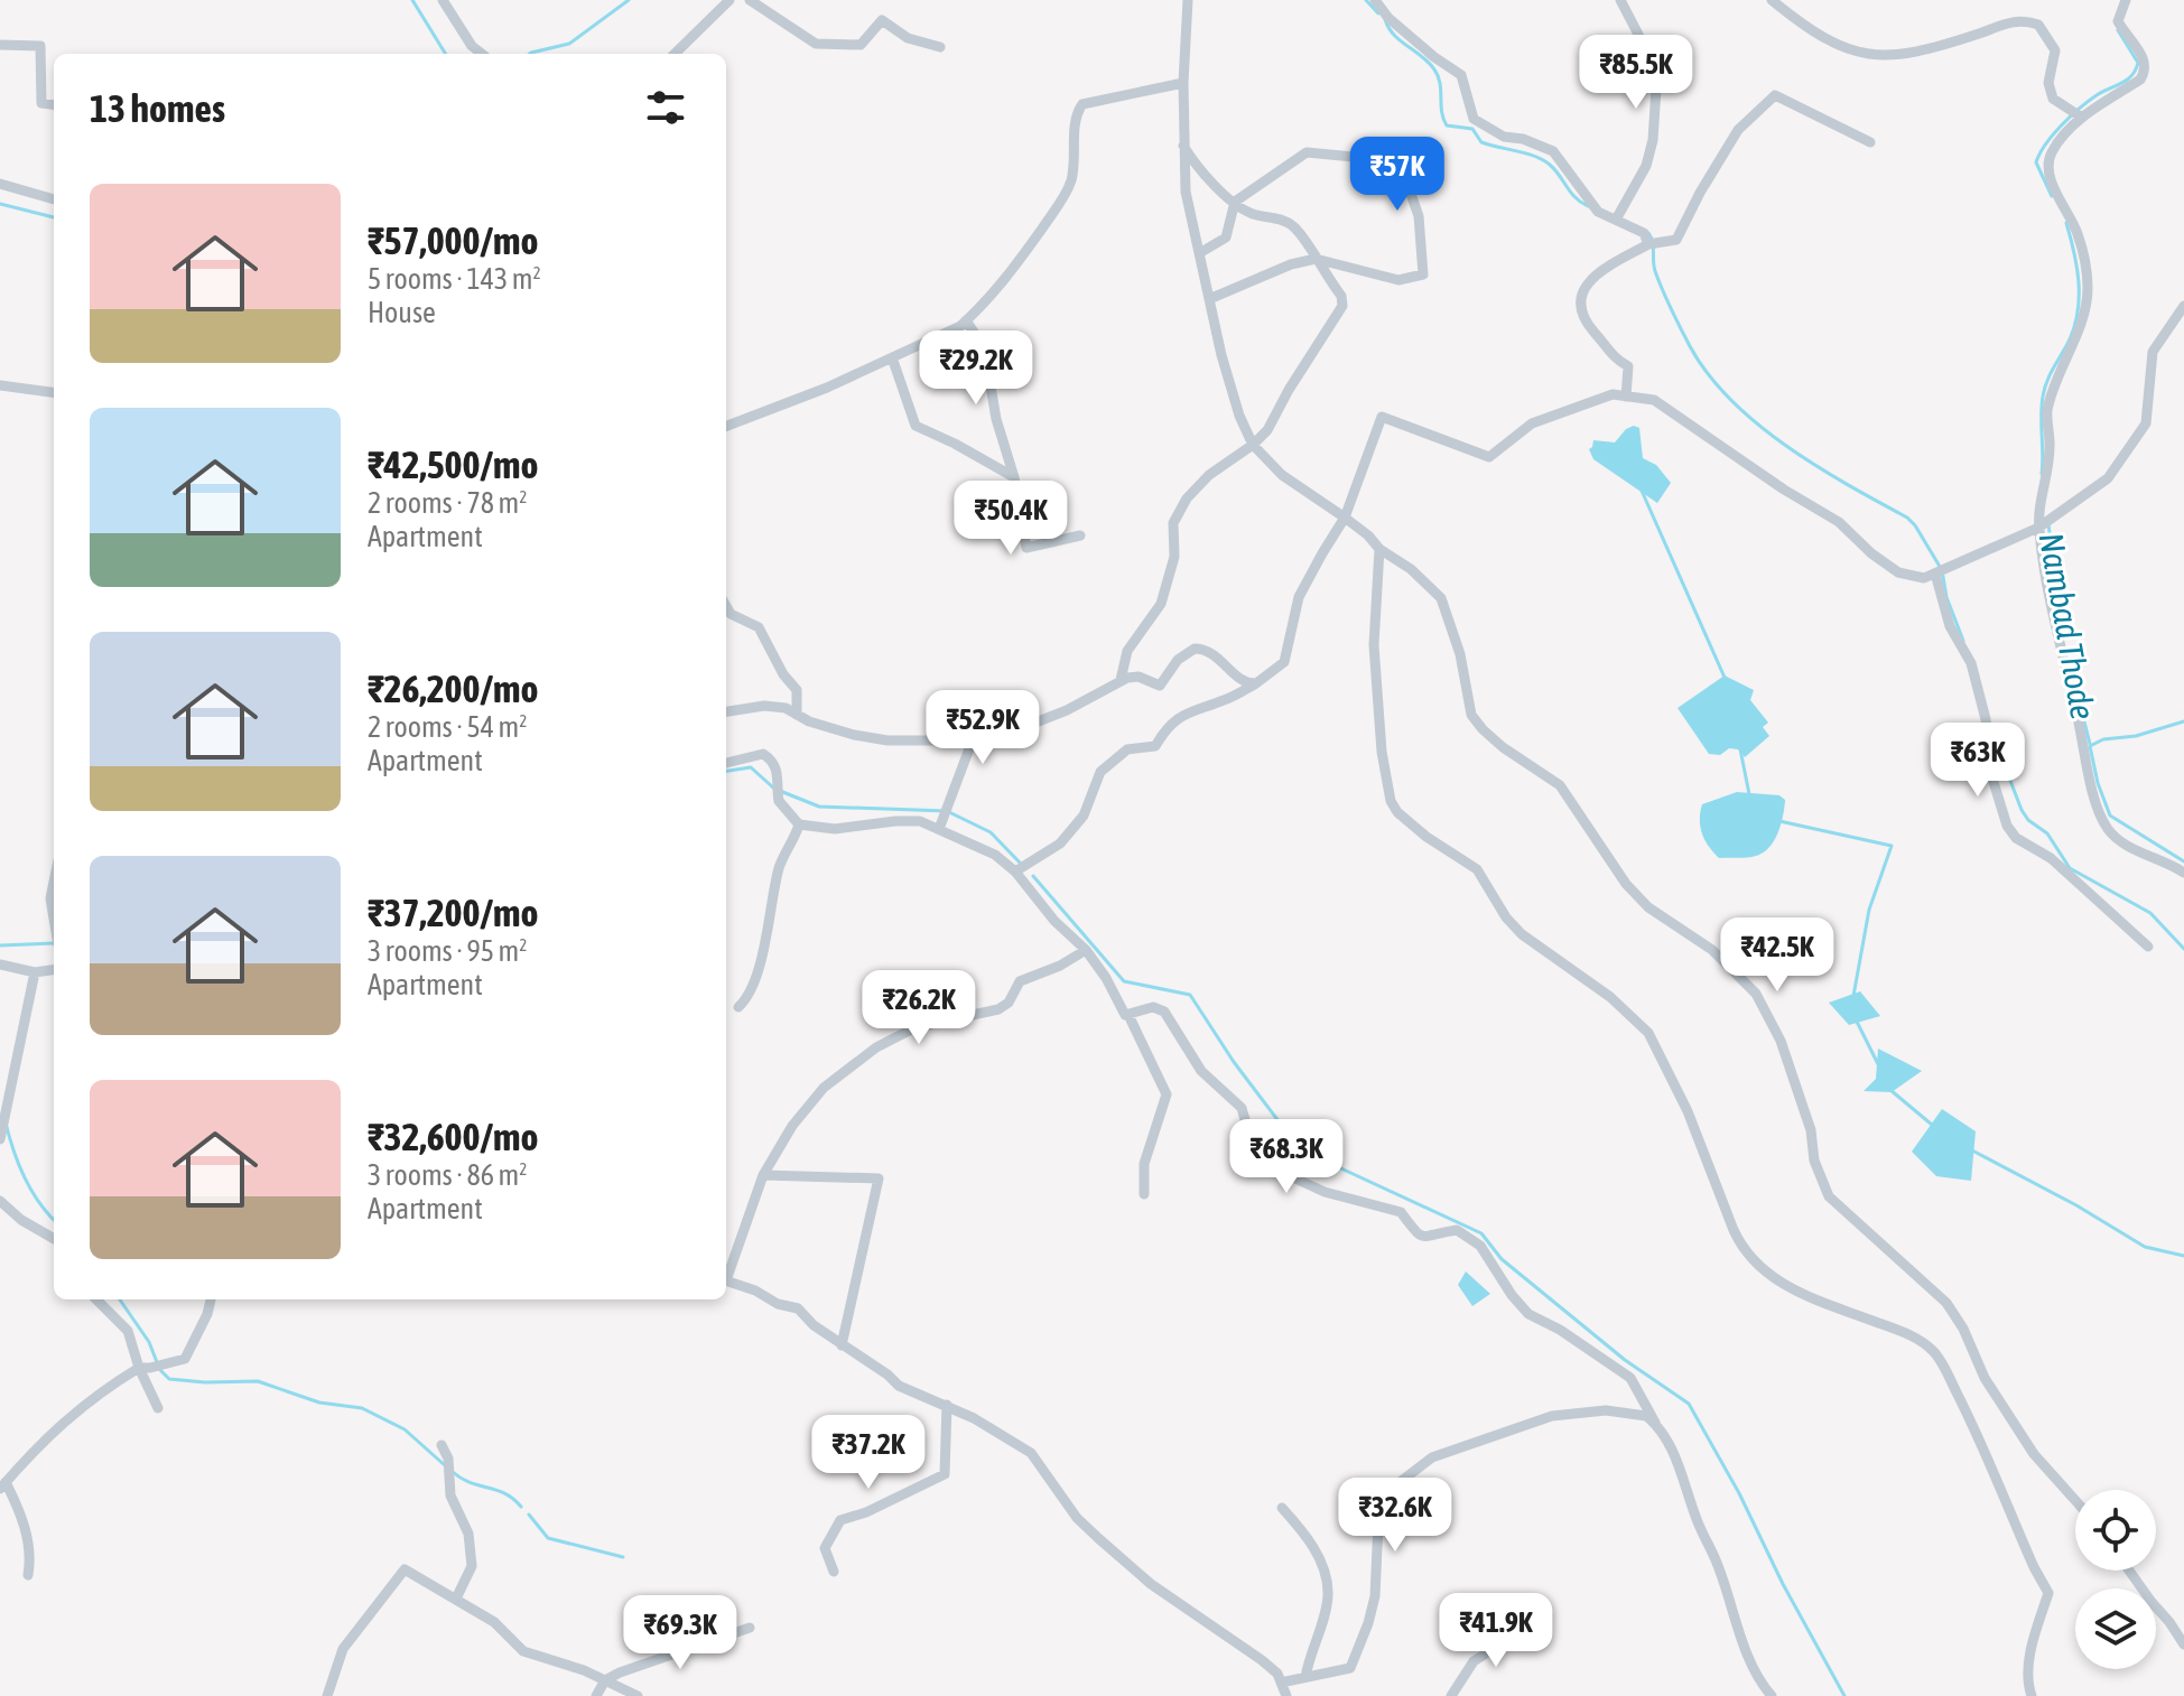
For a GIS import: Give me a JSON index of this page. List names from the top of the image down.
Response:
{
  "water": ["Nambad Thode"],
  "page": {
    "price": [
      "₹85.5K",
      "₹57K",
      "₹29.2K",
      "₹50.4K",
      "₹52.9K",
      "₹63K",
      "₹42.5K",
      "₹26.2K",
      "₹68.3K",
      "₹37.2K",
      "₹32.6K",
      "₹41.9K",
      "₹69.3K"
    ],
    "heading": "13 homes",
    "list": [
      {
        "name": "₹57,000/mo",
        "note": "5 rooms · 143 m² · House"
      },
      {
        "name": "₹42,500/mo",
        "note": "2 rooms · 78 m² · Apartment"
      },
      {
        "name": "₹26,200/mo",
        "note": "2 rooms · 54 m² · Apartment"
      },
      {
        "name": "₹37,200/mo",
        "note": "3 rooms · 95 m² · Apartment"
      },
      {
        "name": "₹32,600/mo",
        "note": "3 rooms · 86 m² · Apartment"
      }
    ]
  }
}
